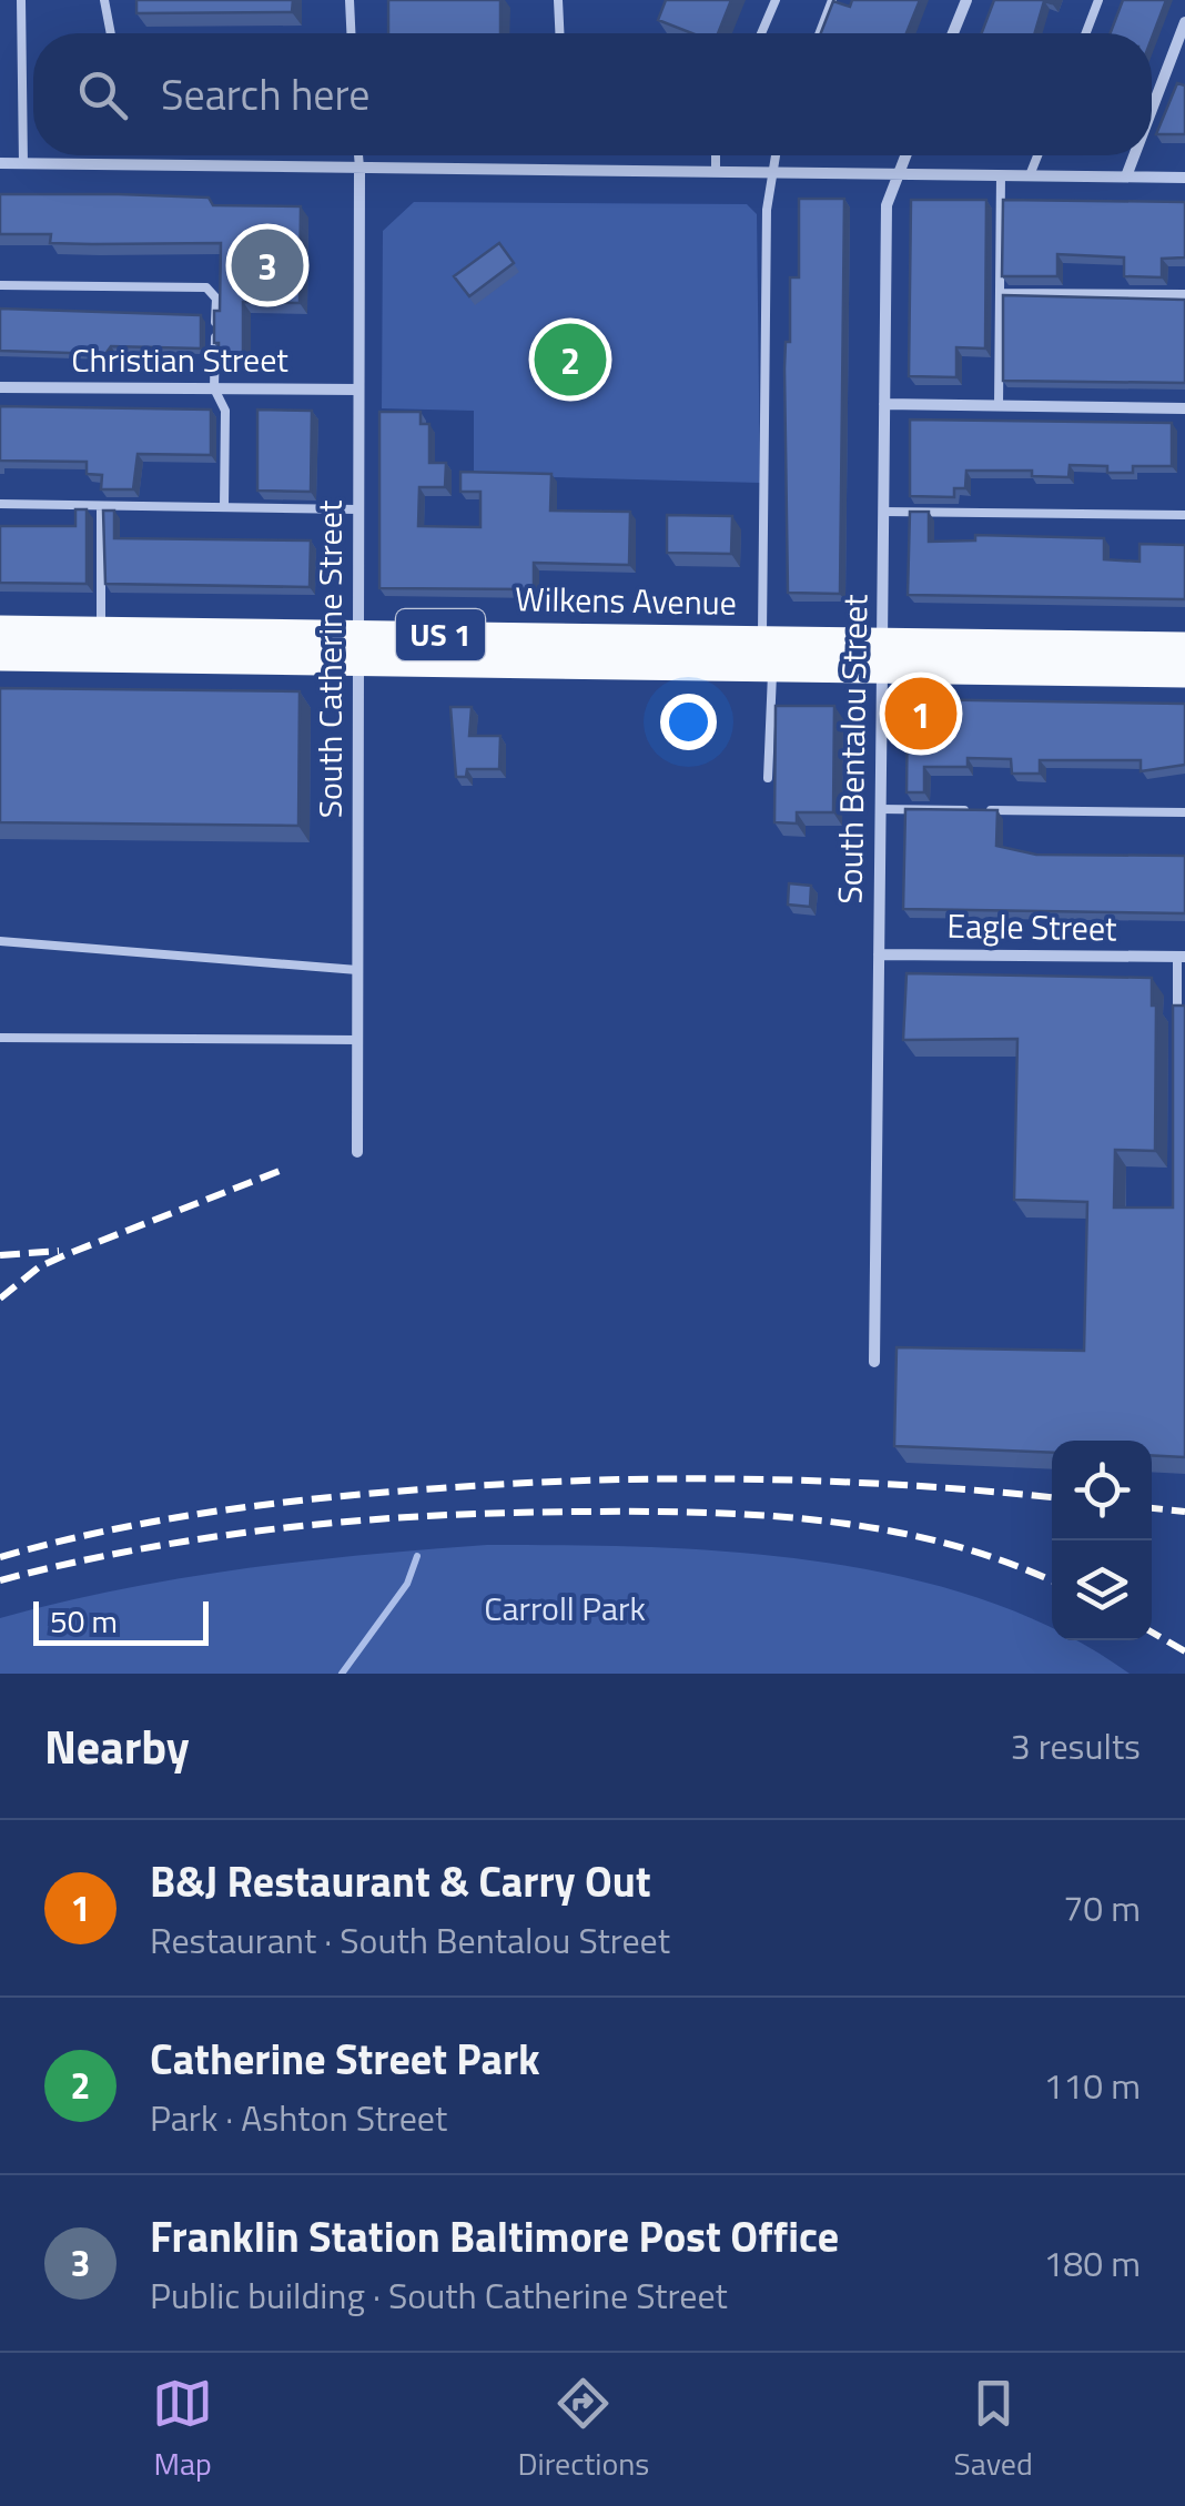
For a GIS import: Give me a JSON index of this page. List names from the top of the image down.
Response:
{
  "streets": {
    "main road": ["Wilkens Avenue", "US 1"],
    "street": [
      "Christian Street",
      "South Catherine Street",
      "South Bentalou Street",
      "Eagle Street"
    ]
  },
  "crossings": [
    ["Christian Street", "South Catherine Street"],
    ["Wilkens Avenue", "South Catherine Street"],
    ["Wilkens Avenue", "South Bentalou Street"],
    ["South Bentalou Street", "Eagle Street"]
  ],
  "parks": ["Carroll Park"],
  "scale_bar": "50 m",
  "page": {
    "search": "Search here",
    "pins": ["3", "2", "1"],
    "scale": "50 m",
    "heading": ["Nearby", "3 results"],
    "list": [
      {
        "mark": "1",
        "name": "B&J Restaurant & Carry Out",
        "note": "Restaurant · South Bentalou Street",
        "value": "70 m"
      },
      {
        "mark": "2",
        "name": "Catherine Street Park",
        "note": "Park · Ashton Street",
        "value": "110 m"
      },
      {
        "mark": "3",
        "name": "Franklin Station Baltimore Post Office",
        "note": "Public building · South Catherine Street",
        "value": "180 m"
      }
    ],
    "nav": ["Map", "Directions", "Saved"]
  }
}
